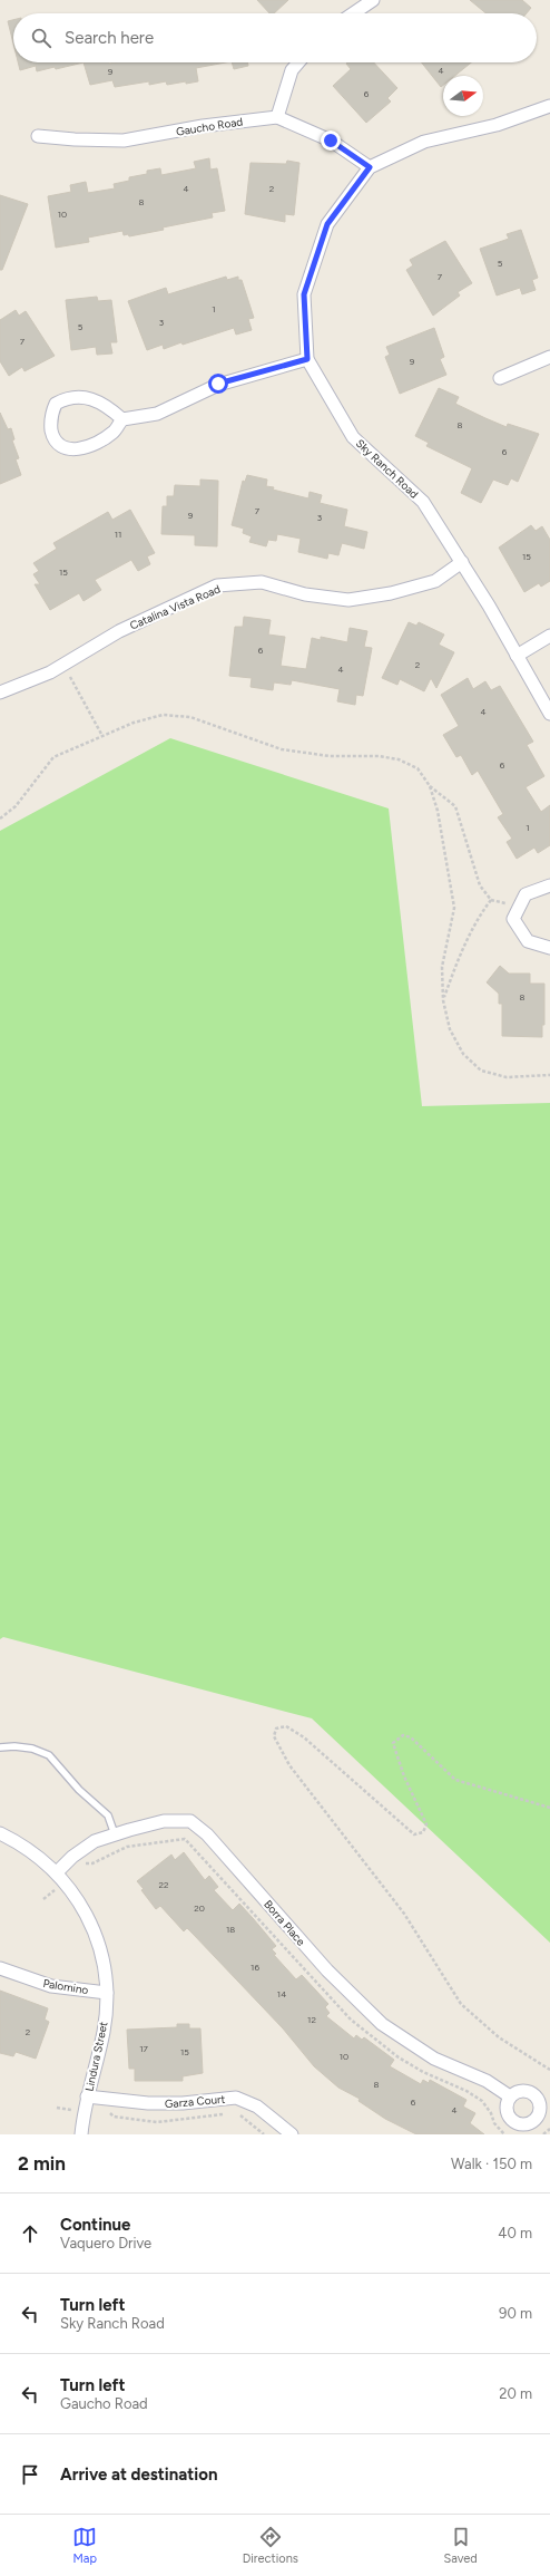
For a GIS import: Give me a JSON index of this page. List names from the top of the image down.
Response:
{
  "streets": {
    "street": [
      "Gaucho Road",
      "Sky Ranch Road",
      "Catalina Vista Road",
      "Borra Place",
      "Palomino",
      "Lindura Street",
      "Garza Court"
    ]
  },
  "crossings": [
    ["Sky Ranch Road", "Catalina Vista Road"],
    ["Borra Place", "Lindura Street"],
    ["Palomino", "Lindura Street"],
    ["Lindura Street", "Garza Court"]
  ],
  "house_numbers": [
    "4",
    "9",
    "6",
    "4",
    "2",
    "8",
    "10",
    "5",
    "7",
    "1",
    "3",
    "5",
    "7",
    "9",
    "8",
    "6",
    "7",
    "9",
    "3",
    "11",
    "15",
    "15",
    "6",
    "2",
    "4",
    "4",
    "6",
    "1",
    "8",
    "22",
    "20",
    "18",
    "16",
    "14",
    "12",
    "2",
    "17",
    "15",
    "10",
    "8",
    "6",
    "4"
  ],
  "north": "right",
  "page": {
    "search": "Search here",
    "heading": ["2 min", "Walk · 150 m"],
    "list": [
      ["Continue", "Vaquero Drive", "40 m"],
      ["Turn left", "Sky Ranch Road", "90 m"],
      ["Turn left", "Gaucho Road", "20 m"],
      "Arrive at destination"
    ],
    "nav": ["Map", "Directions", "Saved"]
  }
}
